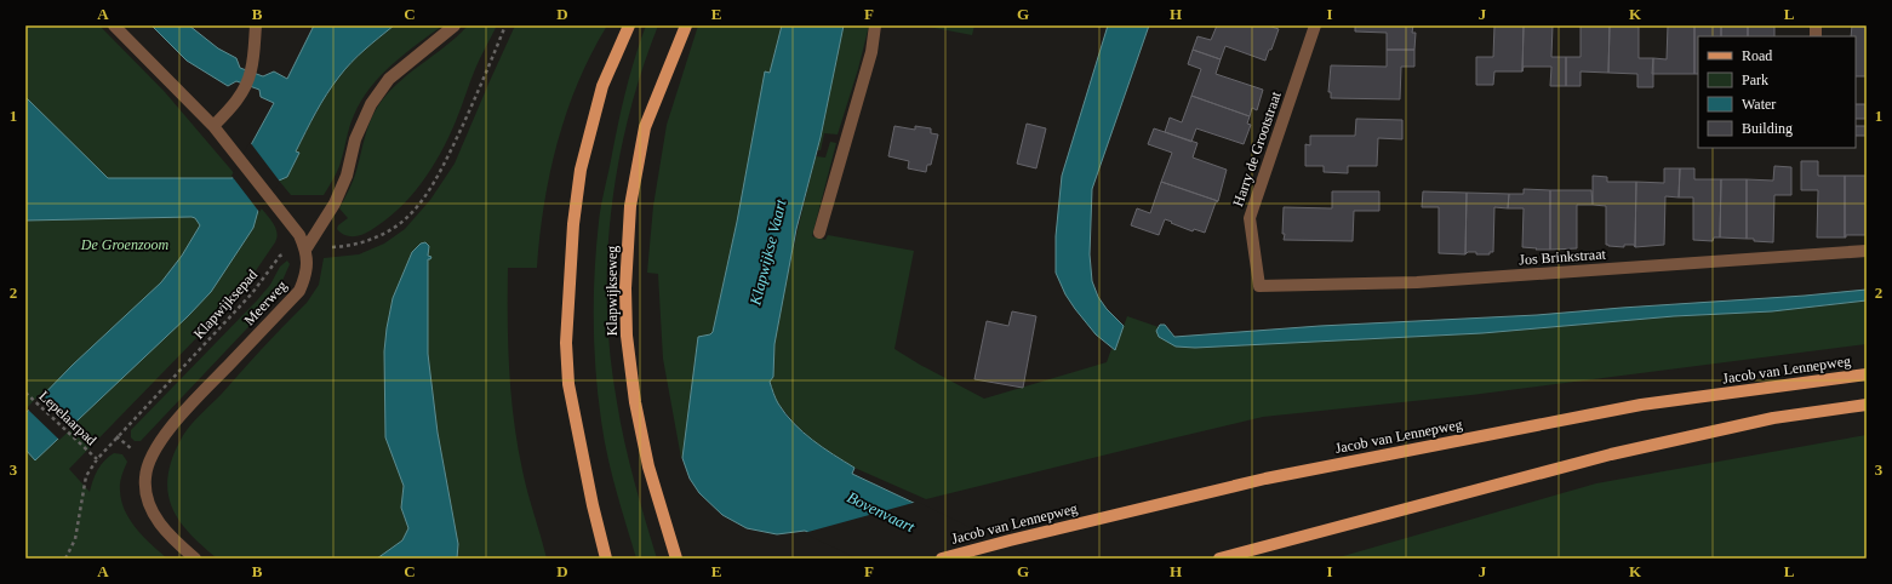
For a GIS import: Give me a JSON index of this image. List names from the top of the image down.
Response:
{
  "streets": {
    "main road": ["Klapwijkseweg", "Jacob van Lennepweg"],
    "street": ["Harry de Grootstraat", "Jos Brinkstraat", "Meerweg"],
    "path": ["Klapwijksepad", "Lepelaarpad"]
  },
  "crossings": [
    ["Harry de Grootstraat", "Jos Brinkstraat"],
    ["Meerweg", "Klapwijksepad"],
    ["Klapwijksepad", "Lepelaarpad"]
  ],
  "water": ["Klapwijkse Vaart", "Bovenvaart"],
  "parks": ["De Groenzoom"],
  "legend": [
    "Road",
    "Park",
    "Water",
    "Building"
  ],
  "grid": {
    "columns": [
      "A",
      "B",
      "C",
      "D",
      "E",
      "F",
      "G",
      "H",
      "I",
      "J",
      "K",
      "L"
    ],
    "rows": ["1", "2", "3"]
  }
}
